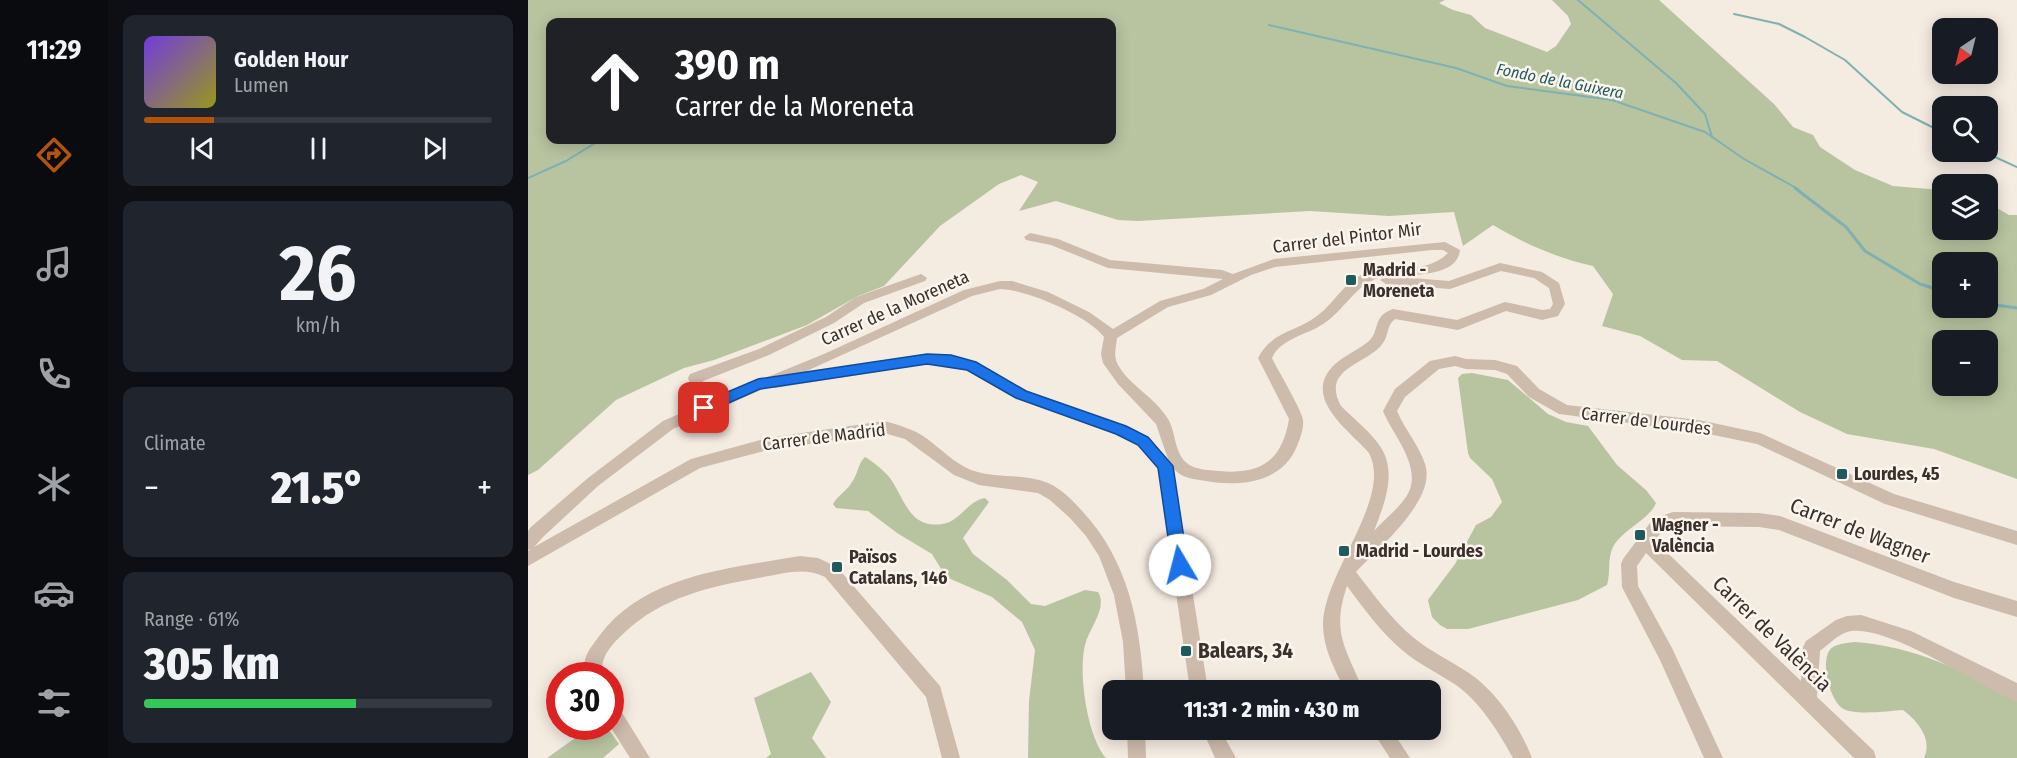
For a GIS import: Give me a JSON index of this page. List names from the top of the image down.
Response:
{
  "streets": {
    "street": [
      "Carrer del Pintor Mir",
      "Carrer de la Moreneta",
      "Carrer de Lourdes",
      "Carrer de Madrid",
      "Carrer de Wagner",
      "Carrer de València"
    ]
  },
  "crossings": [
    ["Carrer del Pintor Mir", "Carrer de la Moreneta"],
    ["Carrer de Wagner", "Carrer de València"]
  ],
  "water": ["Fondo de la Guixera"],
  "places": {
    "transit": [
      "Madrid - Moreneta",
      "Lourdes, 45",
      "Wagner - València",
      "Madrid - Lourdes",
      "Països Catalans, 146",
      "Balears, 34"
    ]
  },
  "north": "bottom left",
  "page": {
    "tabs": "11:29",
    "map_buttons": ["+", "−"],
    "turn": ["390 m", "Carrer de la Moreneta"],
    "song": ["Golden Hour", "Lumen"],
    "tile": [
      ["26", "km/h"],
      "Climate",
      ["Range · 61%", "305 km"]
    ],
    "heat": ["−", "21.5°", "+"],
    "limit": "30",
    "trip": "11:31 · 2 min · 430 m"
  }
}
